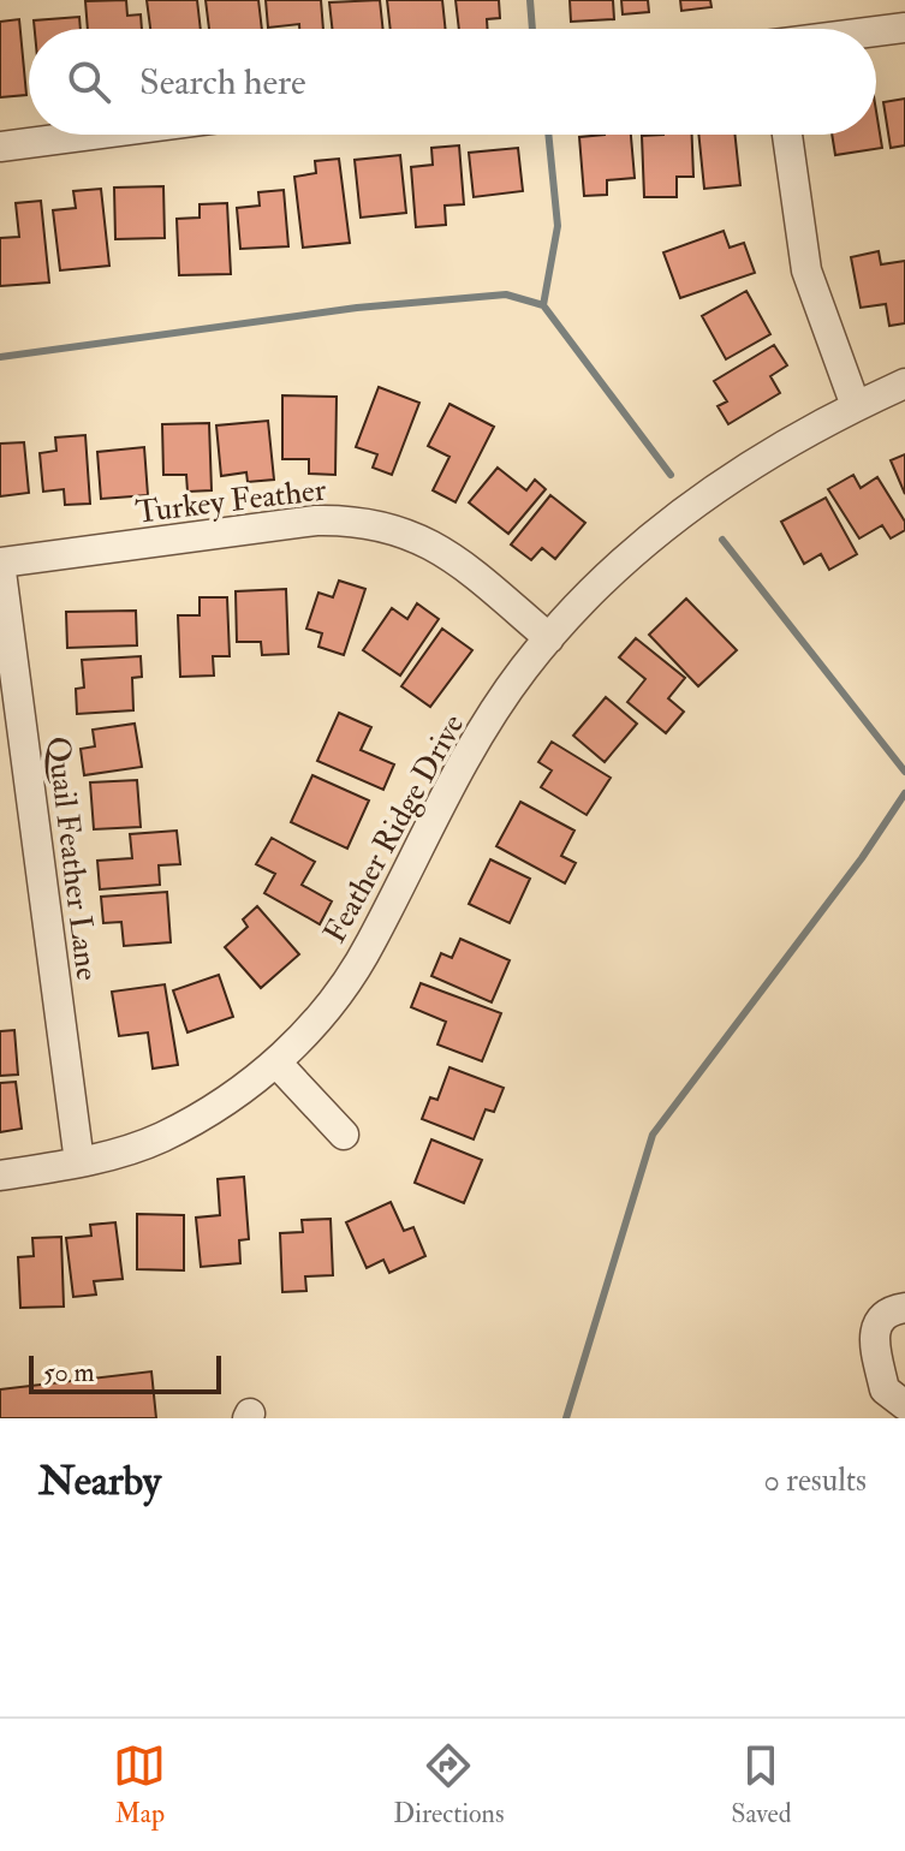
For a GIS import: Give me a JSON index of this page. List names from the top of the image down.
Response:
{
  "streets": {
    "street": ["Turkey Feather", "Feather Ridge Drive", "Quail Feather Lane"]
  },
  "crossings": [
    ["Turkey Feather", "Feather Ridge Drive"],
    ["Turkey Feather", "Quail Feather Lane"],
    ["Feather Ridge Drive", "Quail Feather Lane"]
  ],
  "scale_bar": "50 m",
  "page": {
    "search": "Search here",
    "scale": "50 m",
    "heading": ["Nearby", "0 results"],
    "nav": ["Map", "Directions", "Saved"]
  }
}
